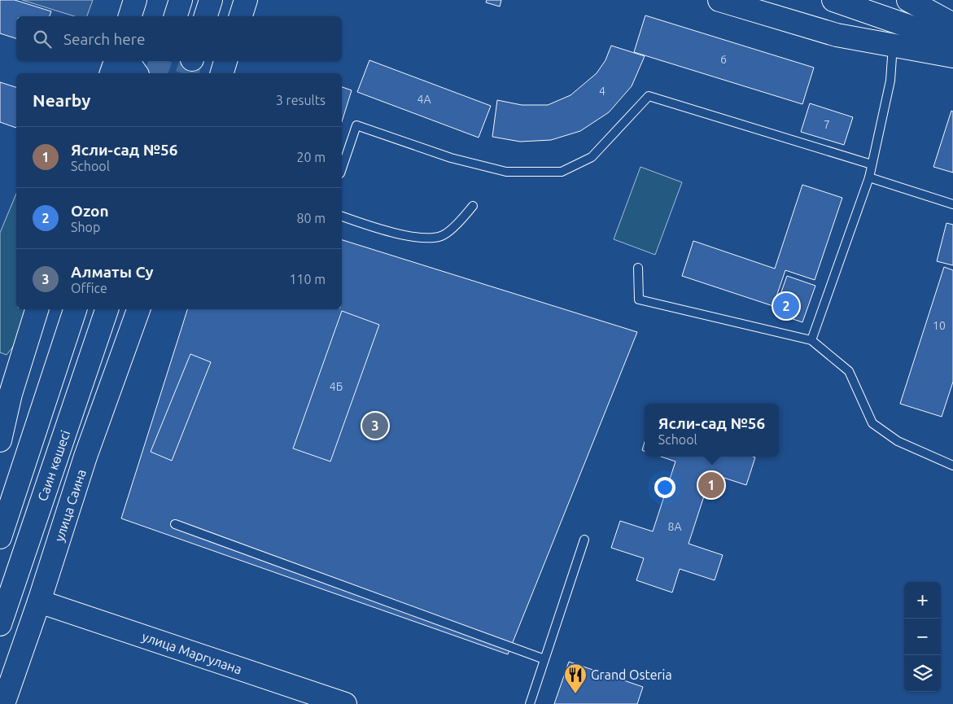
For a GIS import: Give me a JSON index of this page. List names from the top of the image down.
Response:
{
  "streets": {
    "main road": ["Саин көшесі", "улица Саина", "улица Маргулана"]
  },
  "crossings": [
    ["улица Саина", "улица Маргулана"]
  ],
  "places": {
    "restaurant": ["Grand Osteria"]
  },
  "house_numbers": [
    "6",
    "4",
    "4А",
    "7",
    "10",
    "4Б",
    "8А"
  ],
  "page": {
    "search": "Search here",
    "heading": ["Nearby", "3 results"],
    "list": [
      {
        "mark": "1",
        "name": "Ясли-сад №56",
        "note": "School",
        "value": "20 m"
      },
      {
        "mark": "2",
        "name": "Ozon",
        "note": "Shop",
        "value": "80 m"
      },
      {
        "mark": "3",
        "name": "Алматы Су",
        "note": "Office",
        "value": "110 m"
      }
    ],
    "pins": ["2", "3", "1"],
    "popup": ["Ясли-сад №56", "School"],
    "map_buttons": ["+", "−"]
  }
}
